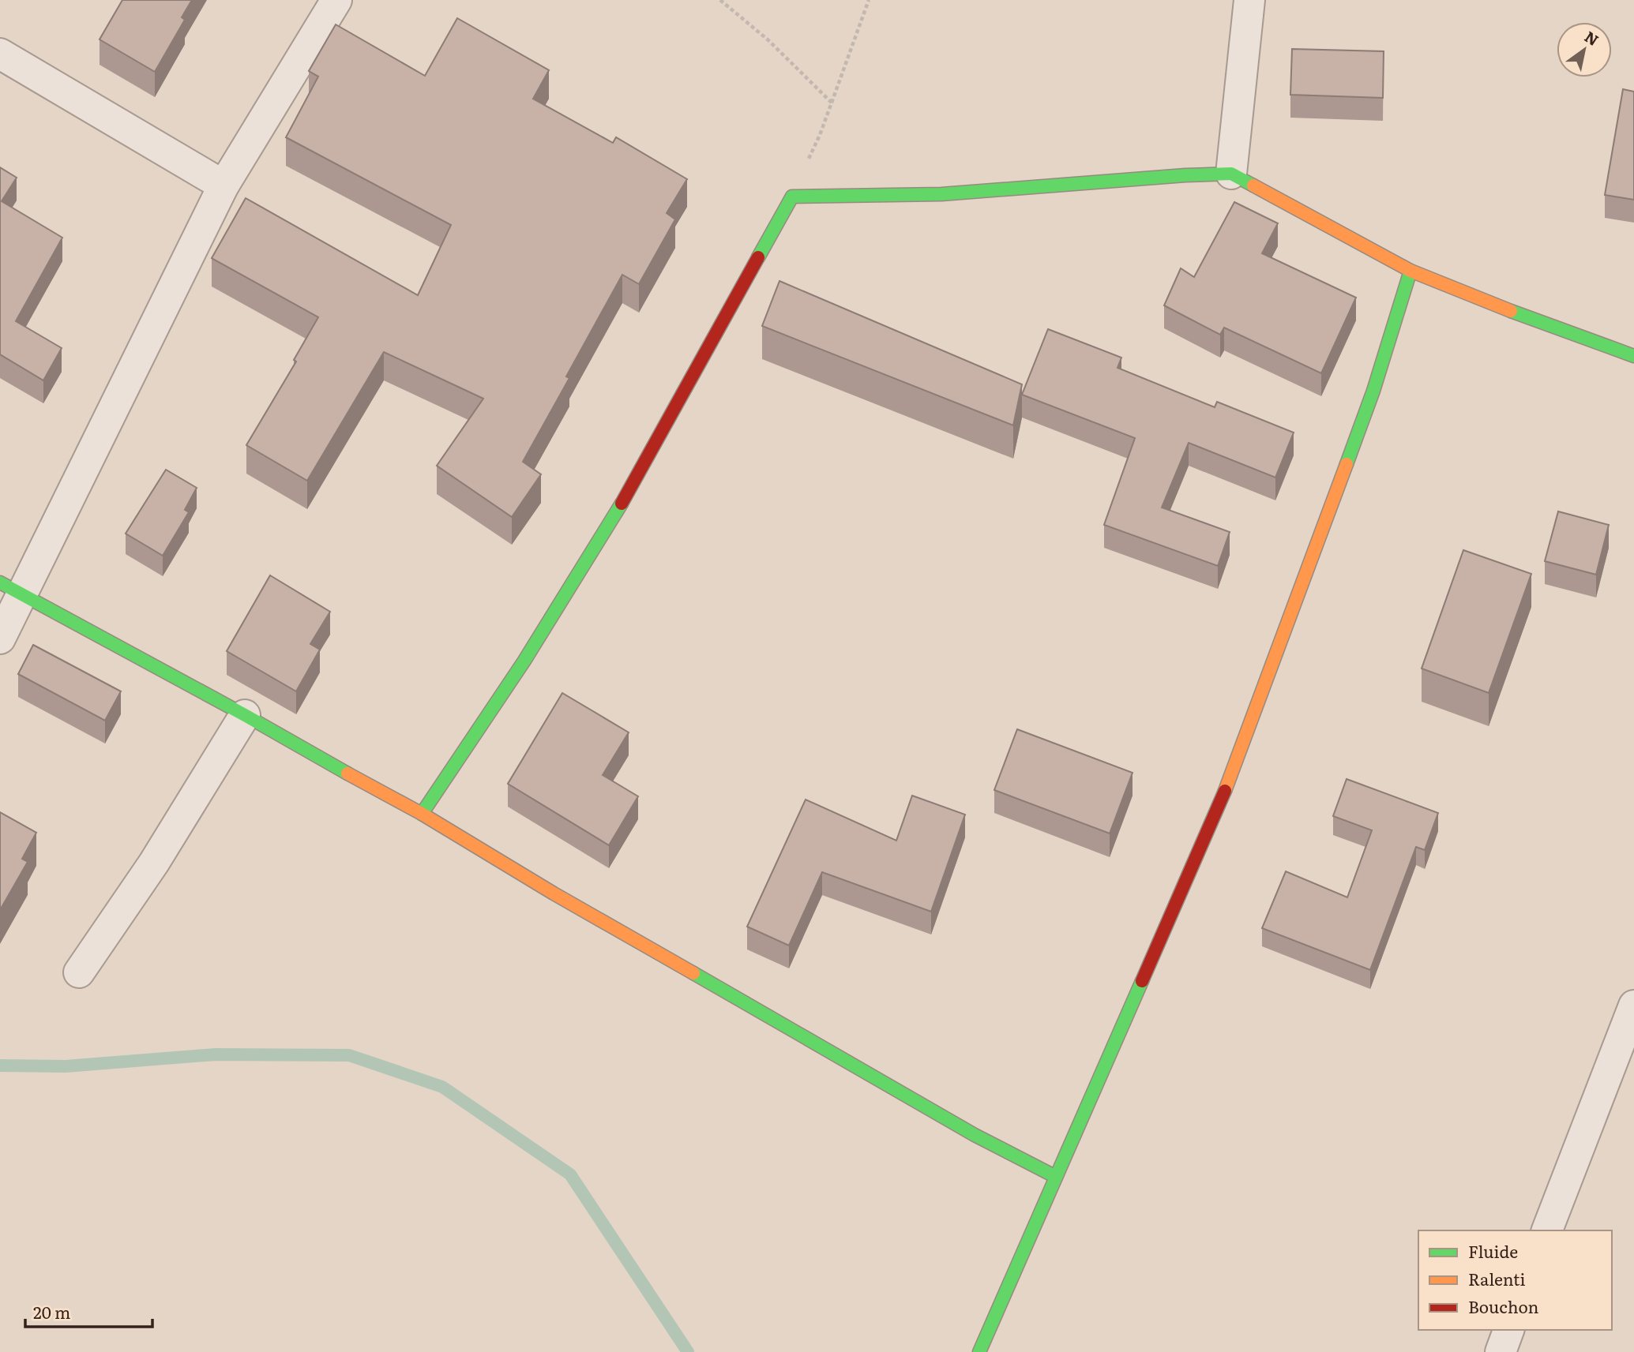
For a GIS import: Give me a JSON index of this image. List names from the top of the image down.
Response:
{
  "legend": ["Fluide", "Ralenti", "Bouchon"],
  "scale_bar": "20 m",
  "north": "top right"
}
